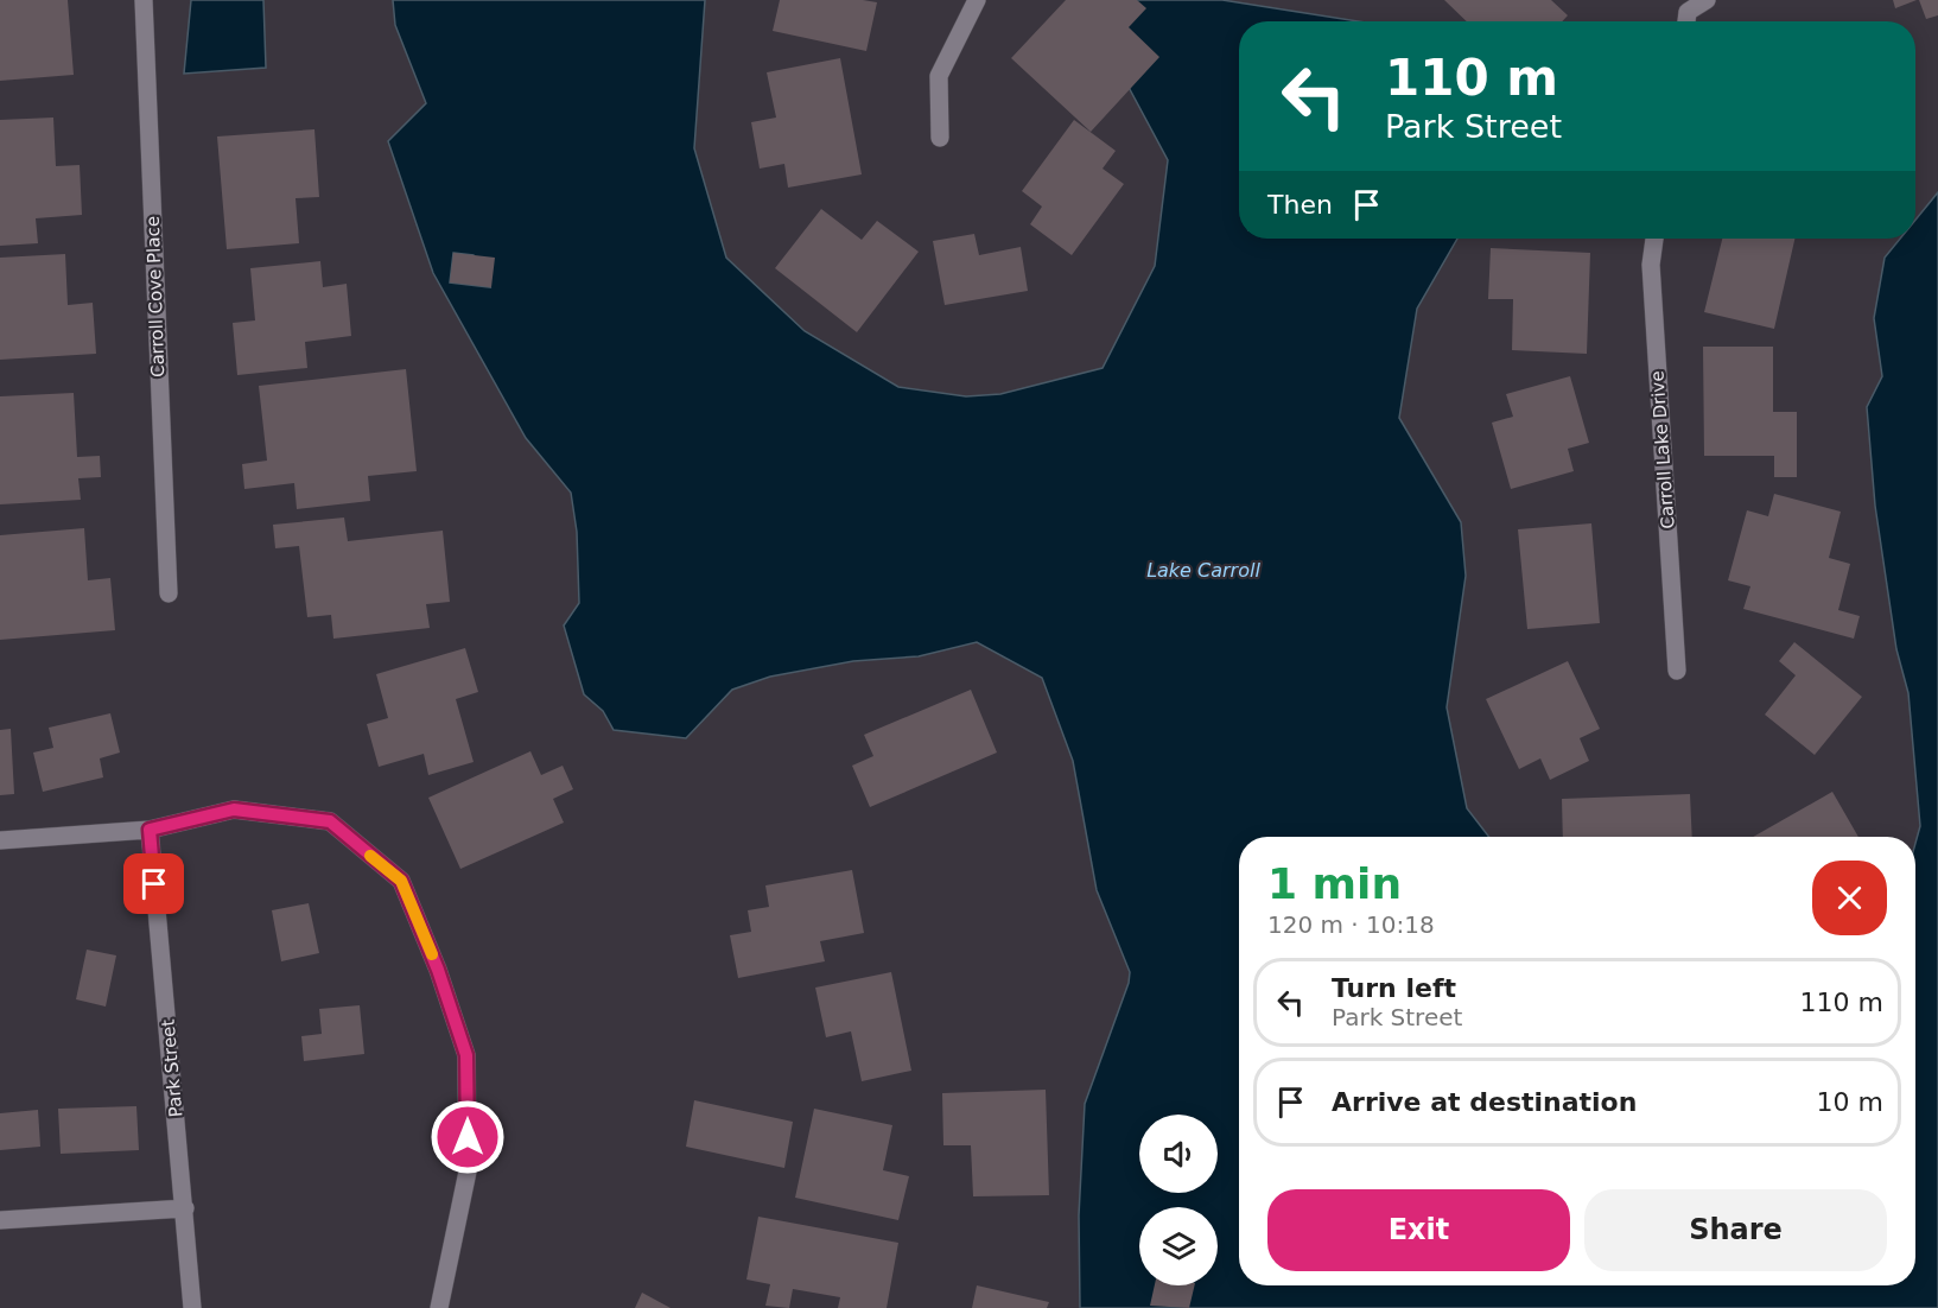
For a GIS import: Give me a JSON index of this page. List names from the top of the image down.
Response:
{
  "streets": {
    "street": ["Carroll Cove Place", "Carroll Lake Drive", "Park Street"]
  },
  "water": ["Lake Carroll"],
  "page": {
    "turn": ["110 m", "Park Street"],
    "then": "Then",
    "heading": ["1 min", "120 m · 10:18"],
    "list": [
      {
        "name": "Turn left",
        "note": "Park Street",
        "value": "110 m"
      },
      {
        "name": "Arrive at destination",
        "value": "10 m"
      }
    ],
    "buttons": ["Exit", "Share"]
  }
}
